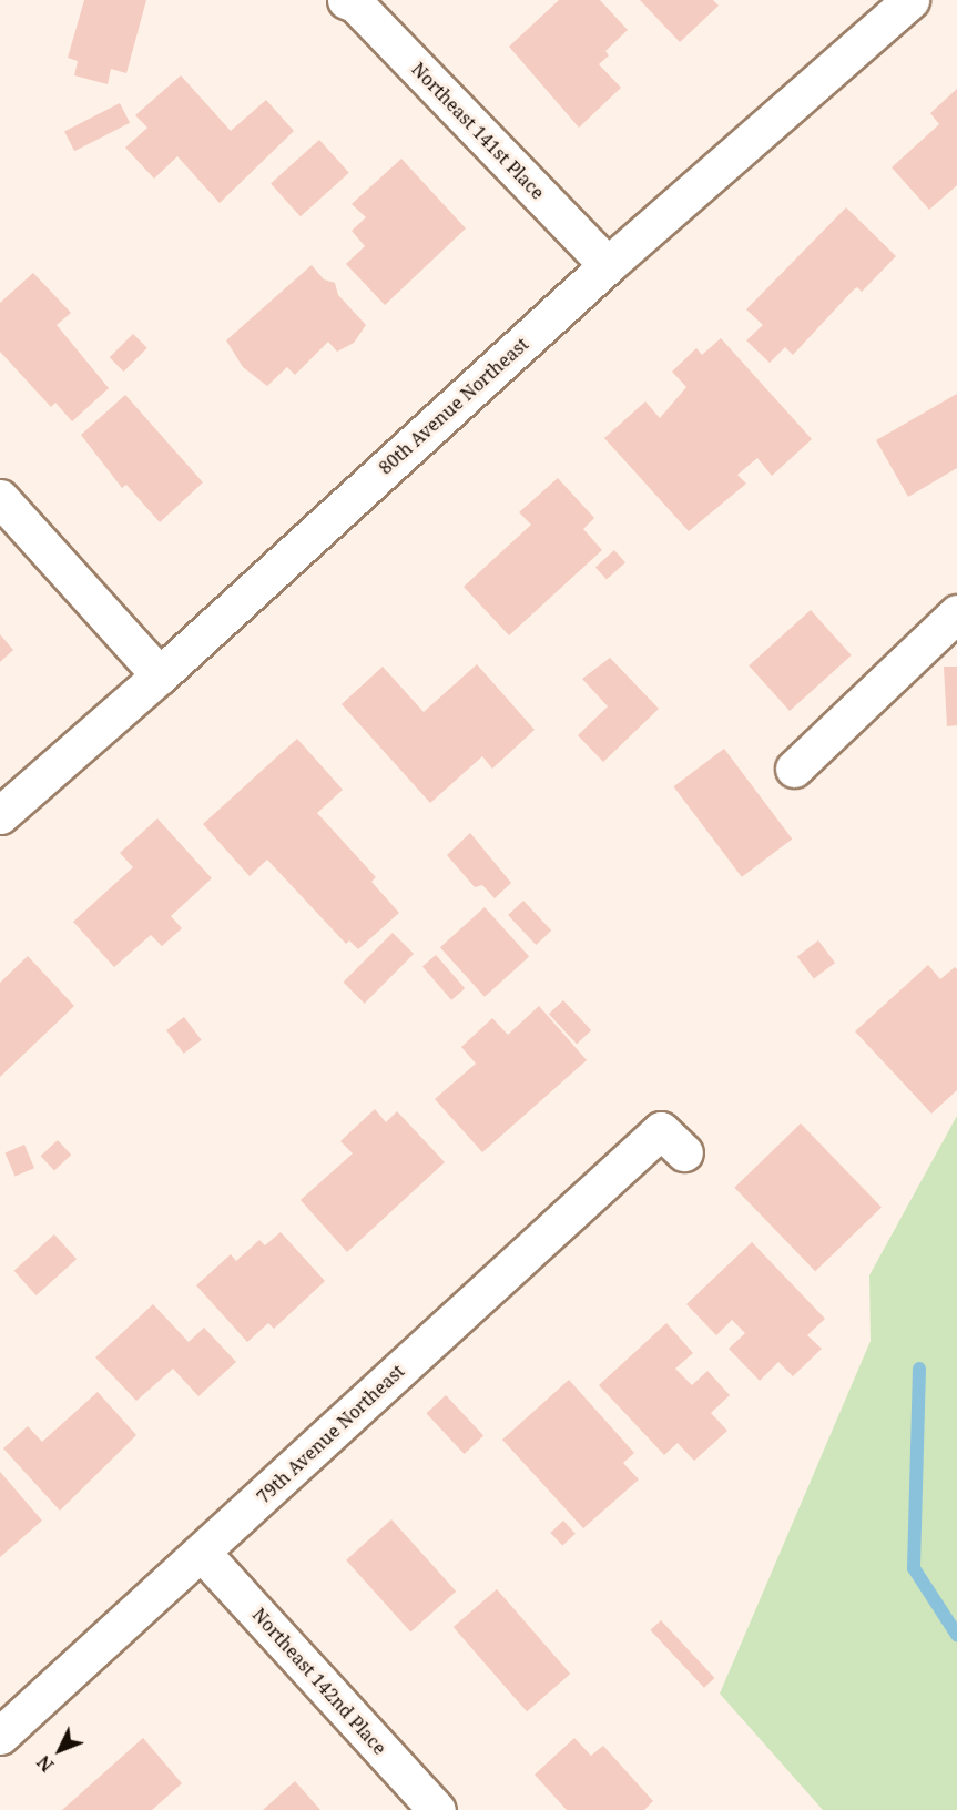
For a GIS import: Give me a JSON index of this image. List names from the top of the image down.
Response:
{
  "streets": {
    "street": [
      "Northeast 141st Place",
      "80th Avenue Northeast",
      "79th Avenue Northeast",
      "Northeast 142nd Place"
    ]
  },
  "crossings": [
    ["Northeast 141st Place", "80th Avenue Northeast"],
    ["79th Avenue Northeast", "Northeast 142nd Place"]
  ],
  "north": "bottom left"
}
